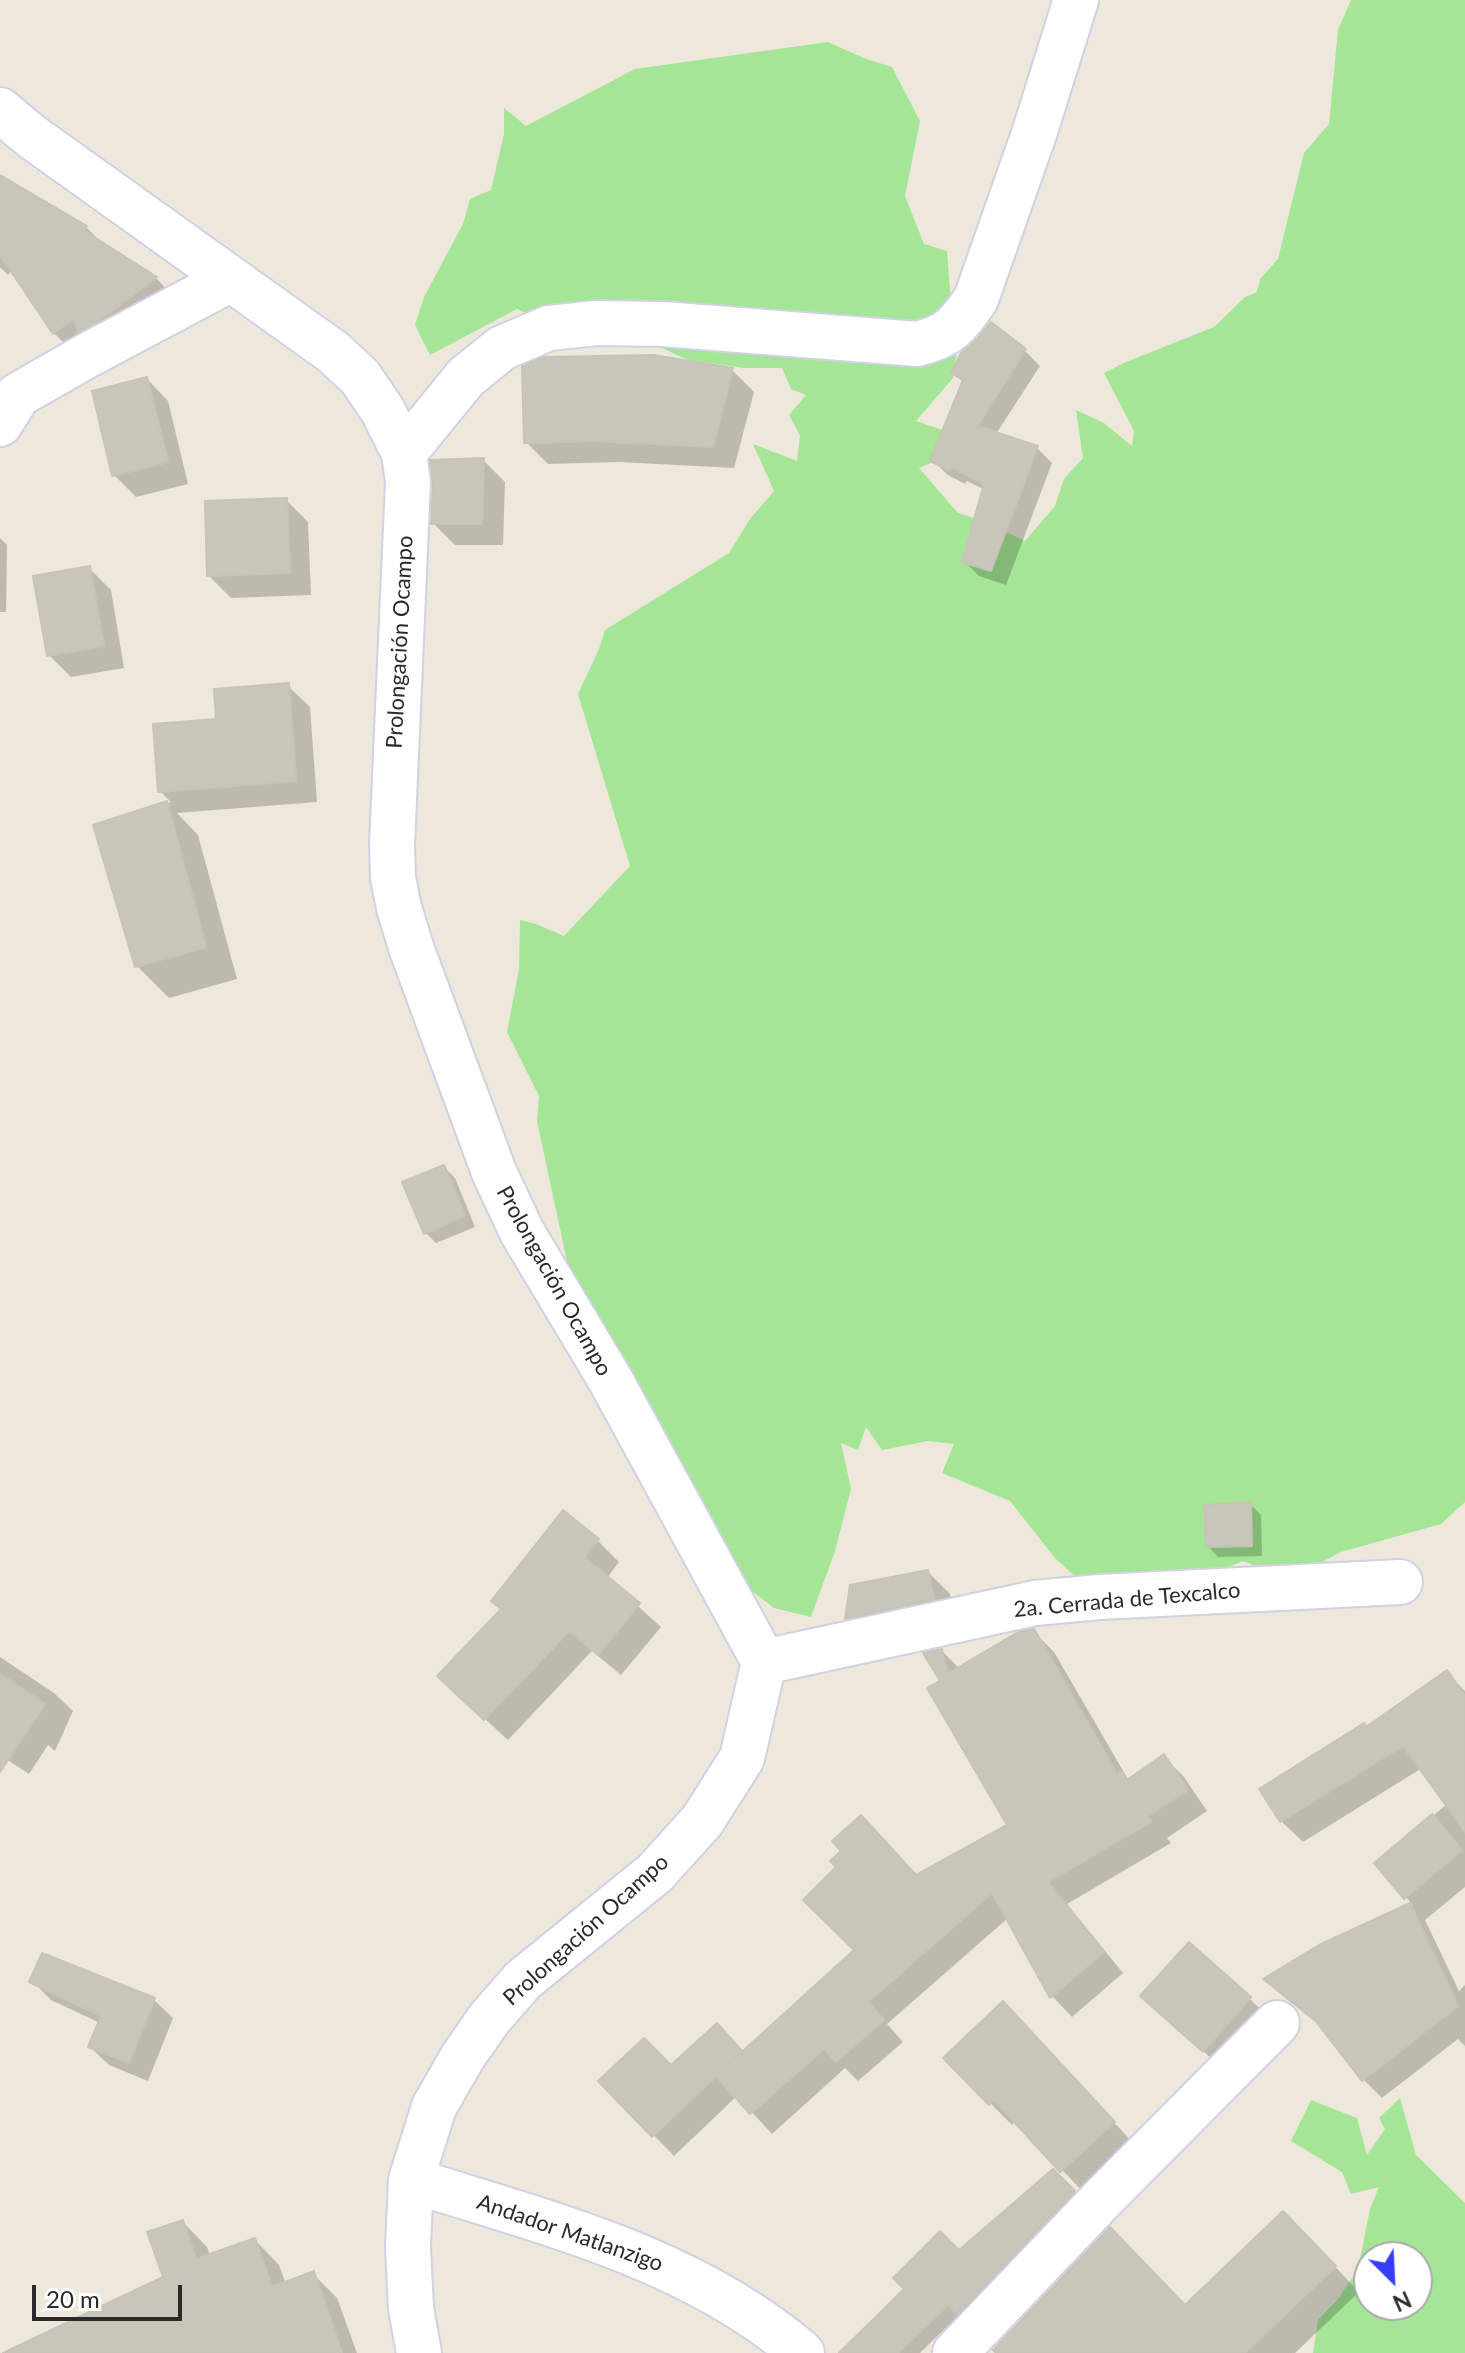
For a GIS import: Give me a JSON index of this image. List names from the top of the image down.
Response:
{
  "streets": {
    "street": ["Prolongación Ocampo", "2a. Cerrada de Texcalco", "Andador Matlanzigo"]
  },
  "crossings": [
    ["Prolongación Ocampo", "2a. Cerrada de Texcalco"],
    ["Prolongación Ocampo", "Andador Matlanzigo"]
  ],
  "scale_bar": "20 m",
  "north": "bottom right"
}
